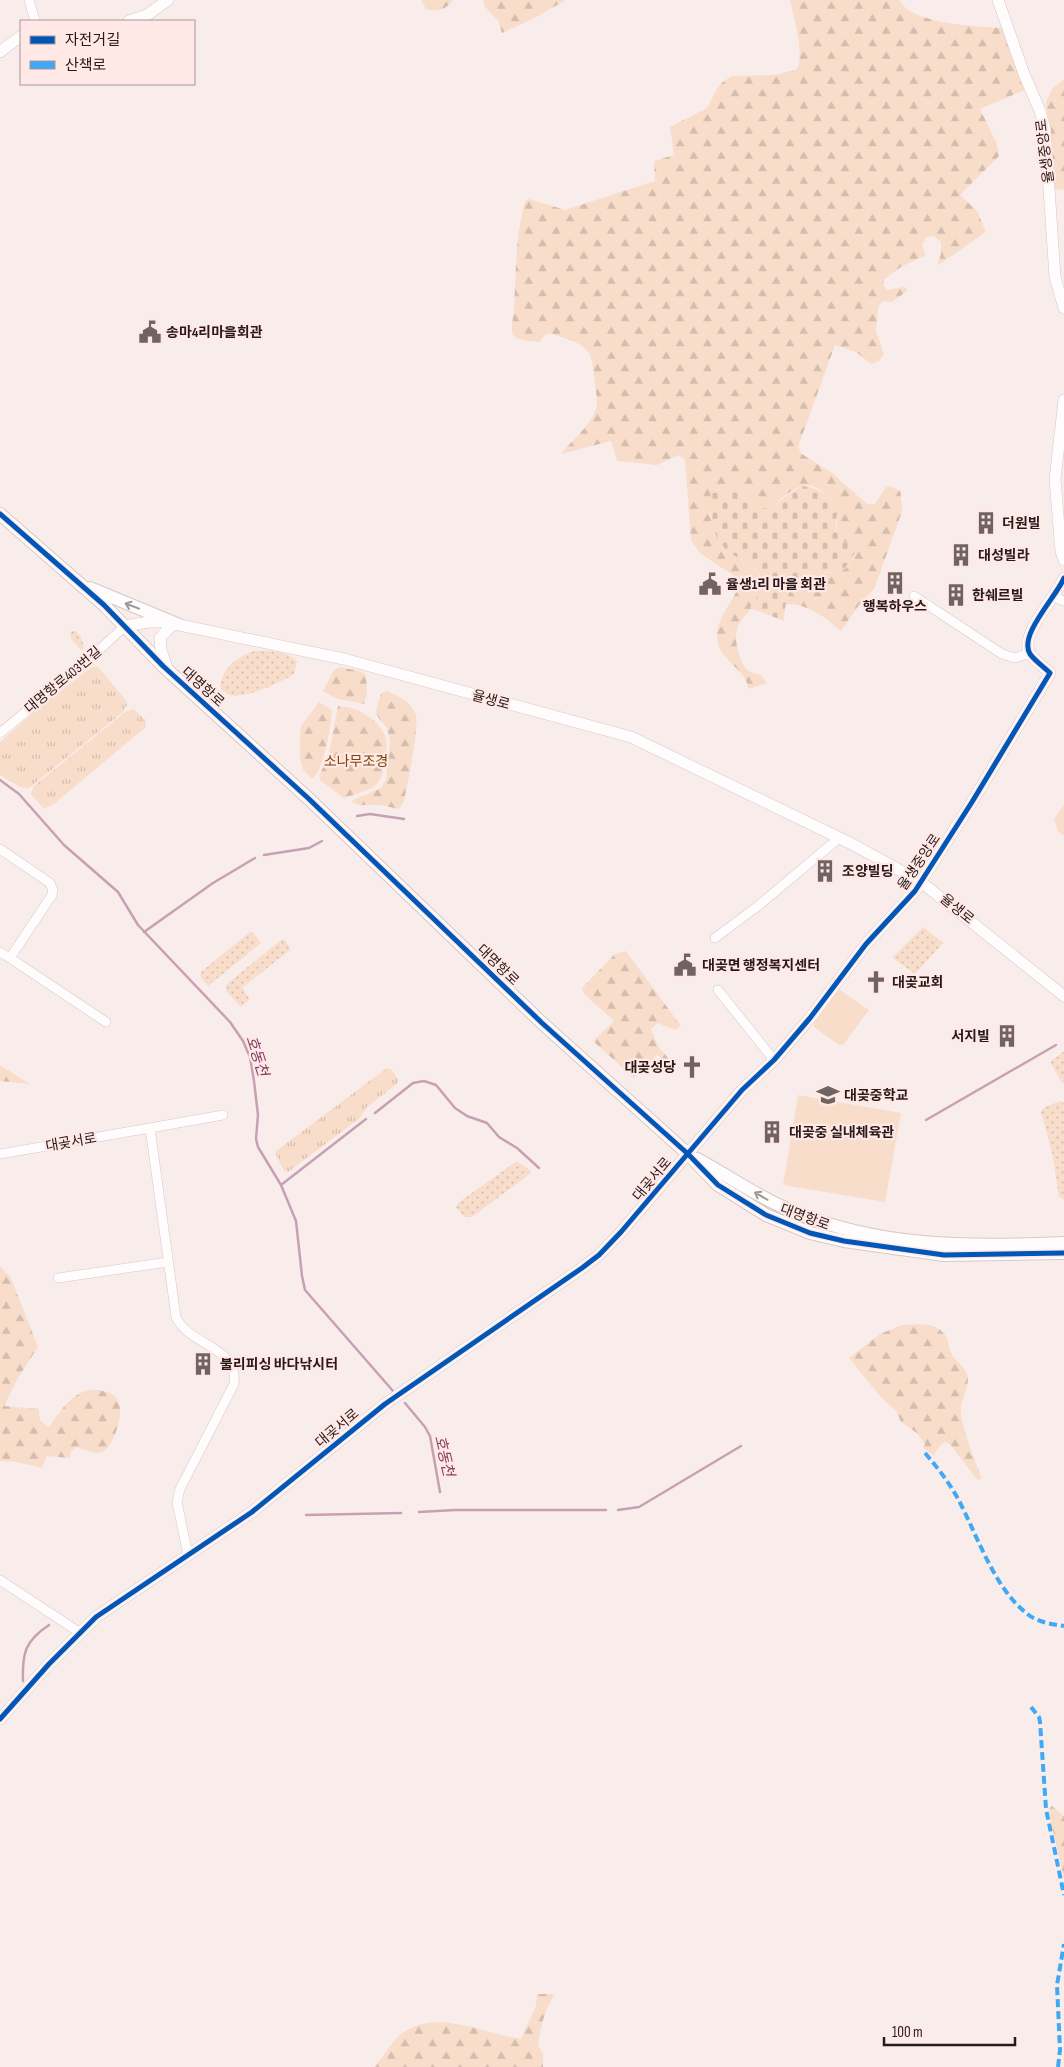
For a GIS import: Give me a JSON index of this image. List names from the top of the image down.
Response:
{
  "streets": {
    "main road": ["대명항로"],
    "street": [
      "율생중앙로",
      "대명항로403번길",
      "율생로",
      "대곶서로"
    ]
  },
  "crossings": [
    ["율생중앙로", "대명항로"],
    ["율생중앙로", "율생로"],
    ["율생중앙로", "대곶서로"],
    ["대명항로403번길", "대명항로"],
    ["대명항로403번길", "율생로"],
    ["대명항로", "율생로"],
    ["대명항로", "대곶서로"]
  ],
  "water": ["호동천"],
  "parks": ["소나무조경"],
  "places": {
    "public building": ["송마4리마을회관", "율생1리 마을 회관", "대곶면 행정복지센터"],
    "building": [
      "더원빌",
      "대성빌라",
      "행복하우스",
      "한쉐르빌",
      "조양빌딩",
      "서지빌",
      "대곶중 실내체육관",
      "불리피싱 바다낚시터"
    ],
    "church": ["대곶교회", "대곶성당"],
    "school or university": ["대곶중학교"]
  },
  "legend": ["자전거길", "산책로"],
  "scale_bar": "100 m"
}
